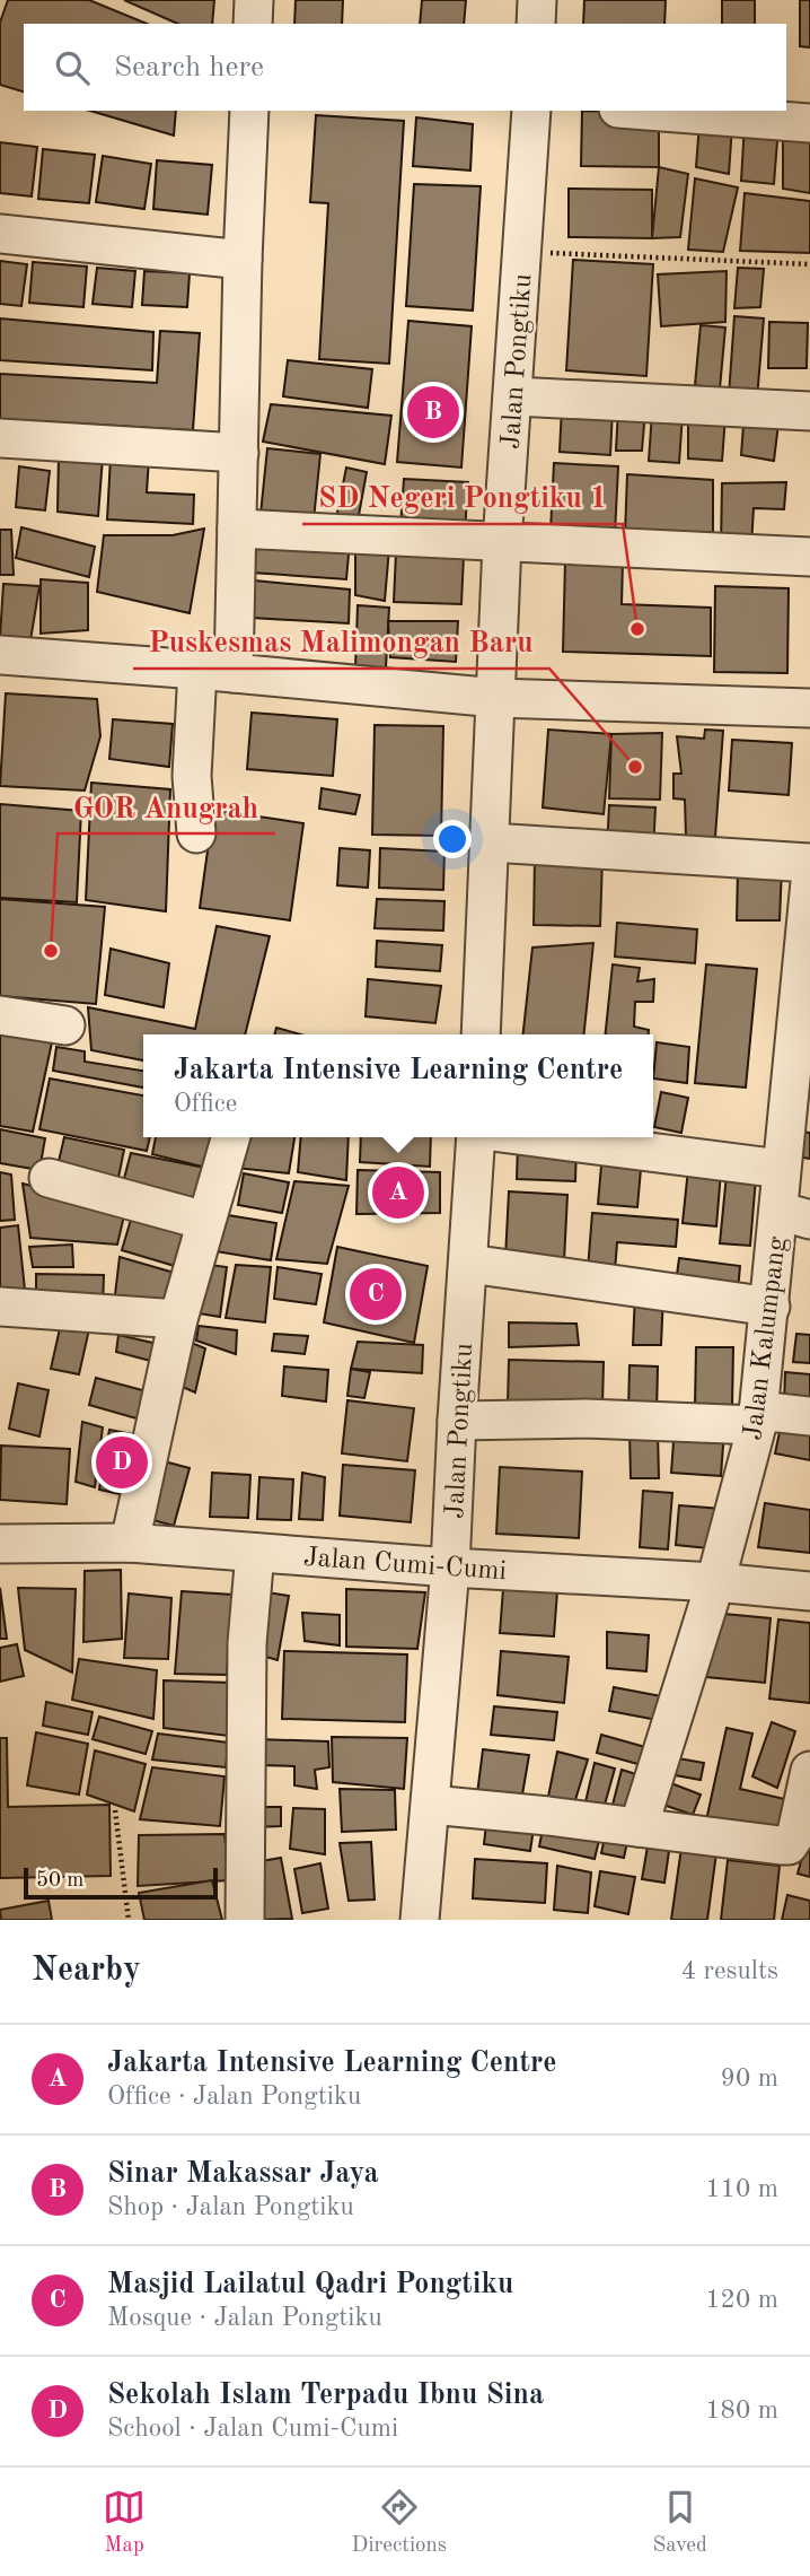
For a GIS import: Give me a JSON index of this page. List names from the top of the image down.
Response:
{
  "streets": {
    "street": ["Jalan Pongtiku", "Jalan Kalumpang", "Jalan Cumi-Cumi"]
  },
  "crossings": [
    ["Jalan Pongtiku", "Jalan Cumi-Cumi"],
    ["Jalan Kalumpang", "Jalan Cumi-Cumi"]
  ],
  "places": ["SD Negeri Pongtiku 1", "Puskesmas Malimongan Baru", "GOR Anugrah"],
  "scale_bar": "50 m",
  "page": {
    "search": "Search here",
    "pins": [
      "B",
      "A",
      "C",
      "D"
    ],
    "popup": ["Jakarta Intensive Learning Centre", "Office"],
    "scale": "50 m",
    "heading": ["Nearby", "4 results"],
    "list": [
      {
        "mark": "A",
        "name": "Jakarta Intensive Learning Centre",
        "note": "Office · Jalan Pongtiku",
        "value": "90 m"
      },
      {
        "mark": "B",
        "name": "Sinar Makassar Jaya",
        "note": "Shop · Jalan Pongtiku",
        "value": "110 m"
      },
      {
        "mark": "C",
        "name": "Masjid Lailatul Qadri Pongtiku",
        "note": "Mosque · Jalan Pongtiku",
        "value": "120 m"
      },
      {
        "mark": "D",
        "name": "Sekolah Islam Terpadu Ibnu Sina",
        "note": "School · Jalan Cumi-Cumi",
        "value": "180 m"
      }
    ],
    "nav": ["Map", "Directions", "Saved"]
  }
}
